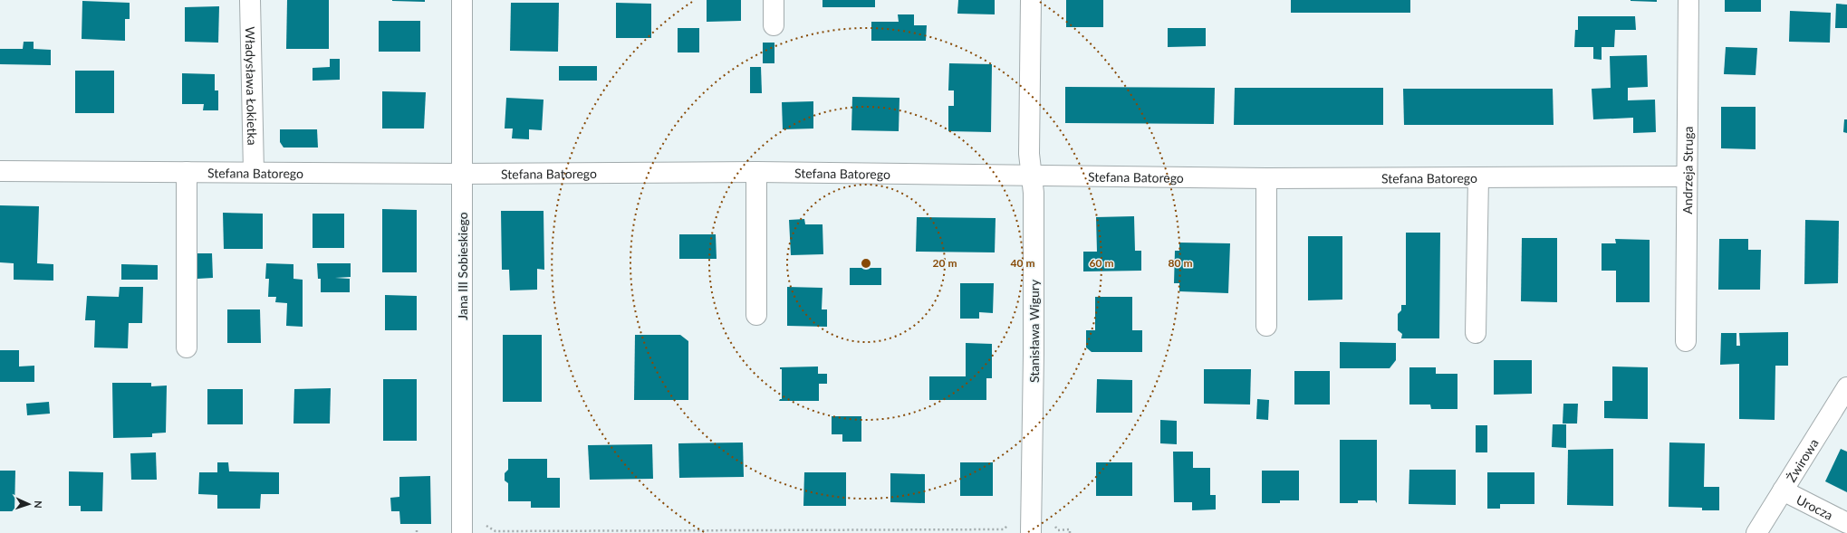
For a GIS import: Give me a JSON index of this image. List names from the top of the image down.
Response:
{
  "streets": {
    "street": [
      "Władysława Łokietka",
      "Andrzeja Struga",
      "Stefana Batorego",
      "Jana III Sobieskiego",
      "Stanisława Wigury",
      "Żwirowa",
      "Urocza"
    ]
  },
  "crossings": [
    ["Władysława Łokietka", "Stefana Batorego"],
    ["Andrzeja Struga", "Stefana Batorego"],
    ["Stefana Batorego", "Jana III Sobieskiego"],
    ["Stefana Batorego", "Stanisława Wigury"],
    ["Żwirowa", "Urocza"]
  ],
  "north": "right",
  "rings": [
    "20 m",
    "40 m",
    "60 m",
    "80 m"
  ]
}
